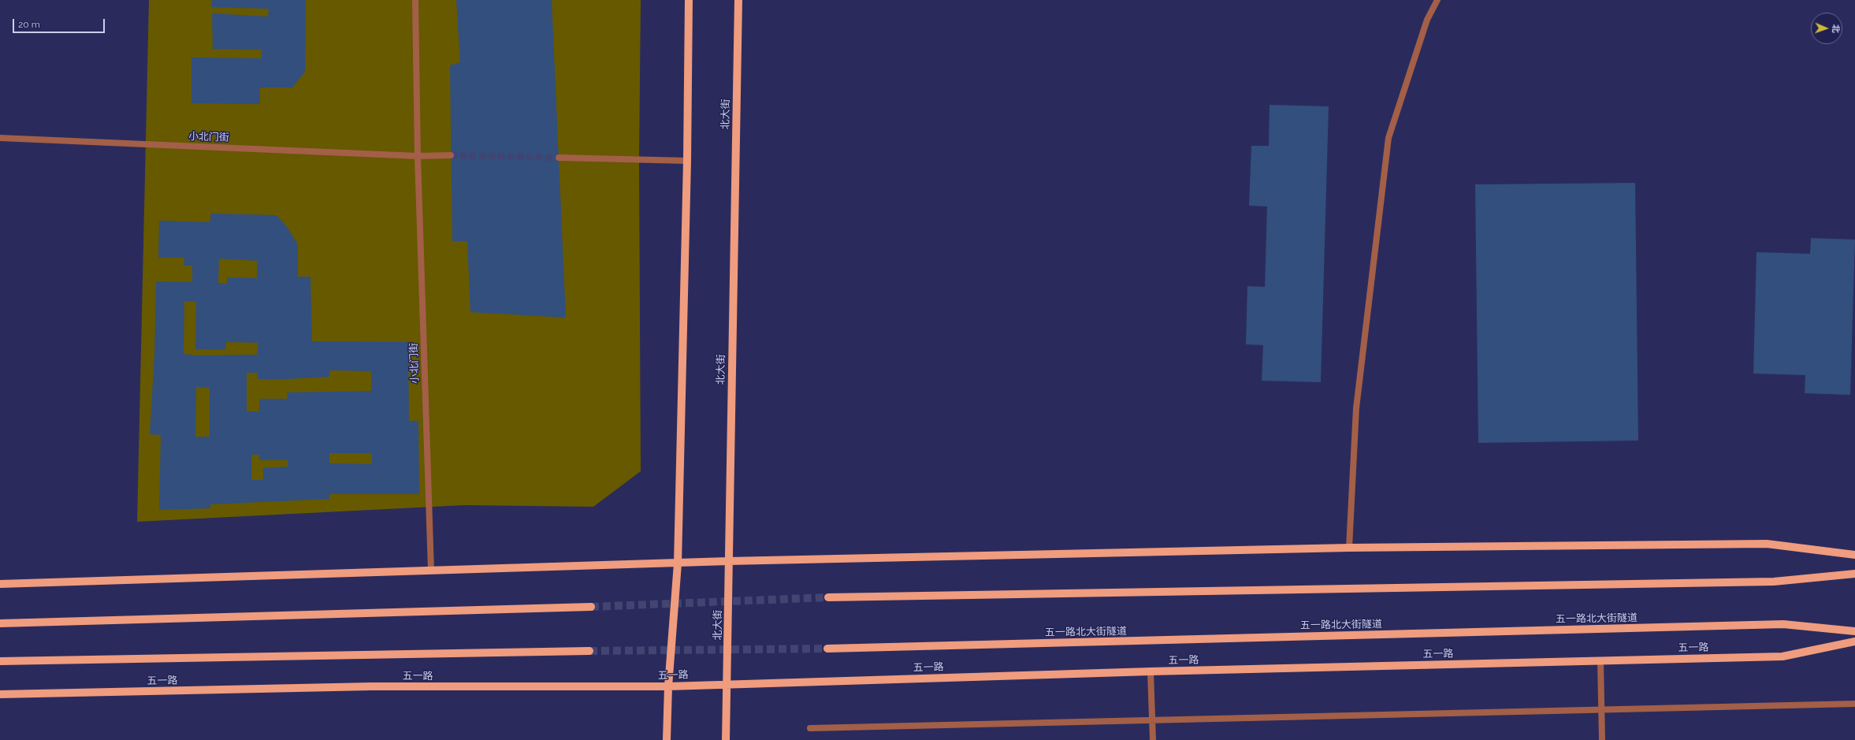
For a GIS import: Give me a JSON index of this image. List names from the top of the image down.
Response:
{
  "streets": {
    "main road": ["北大街", "五一路北大街隧道", "五一路"],
    "street": ["小北门街"]
  },
  "crossings": [
    ["北大街", "五一路"]
  ],
  "scale_bar": "20 m",
  "north": "right"
}
